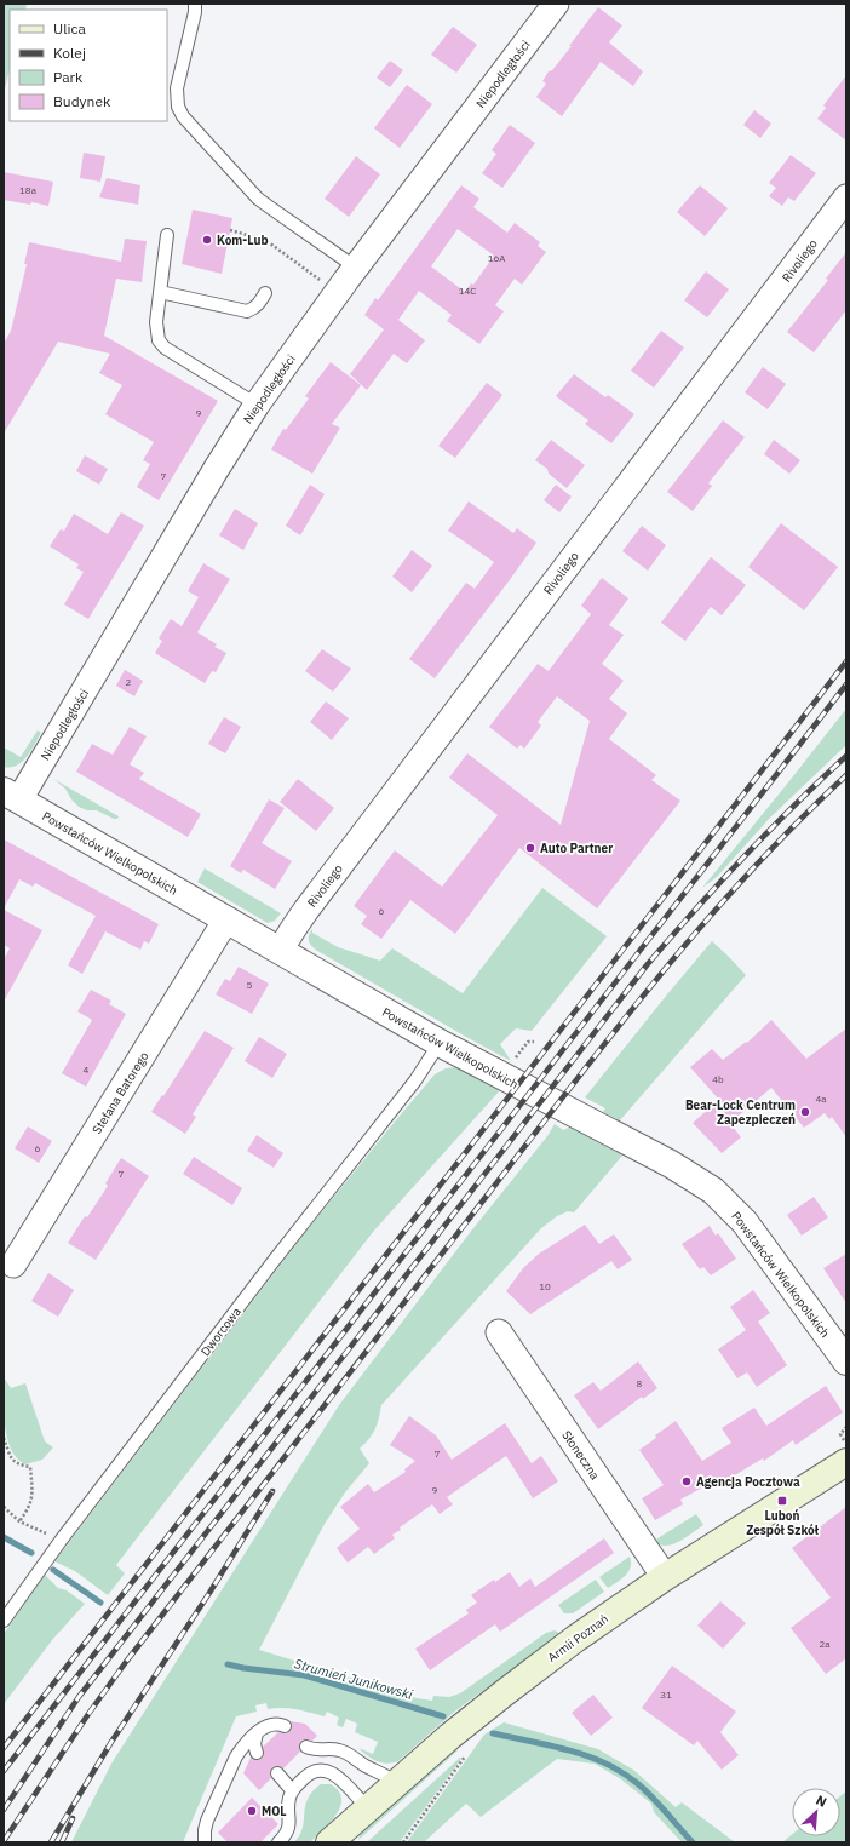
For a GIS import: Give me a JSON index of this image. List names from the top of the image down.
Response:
{
  "streets": {
    "main road": ["Armii Poznań"],
    "street": [
      "Niepodległości",
      "Rivoliego",
      "Powstańców Wielkopolskich",
      "Stefana Batorego",
      "Słoneczna"
    ],
    "lane": ["Dworcowa"]
  },
  "crossings": [
    ["Niepodległości", "Powstańców Wielkopolskich"],
    ["Rivoliego", "Powstańców Wielkopolskich"],
    ["Powstańców Wielkopolskich", "Stefana Batorego"],
    ["Powstańców Wielkopolskich", "Dworcowa"],
    ["Słoneczna", "Armii Poznań"]
  ],
  "water": ["Strumień Junikowski"],
  "places": {
    "other": [
      "Kom-Lub",
      "Auto Partner",
      "Bear-Lock Centrum Zapezpieczeń",
      "Agencja Pocztowa",
      "MOL"
    ],
    "transit": ["Luboń Zespół Szkół"]
  },
  "house_numbers": [
    "18a",
    "16A",
    "14C",
    "9",
    "7",
    "2",
    "6",
    "5",
    "4",
    "4b",
    "4a",
    "6",
    "7",
    "10",
    "8",
    "7",
    "9",
    "2a",
    "31"
  ],
  "legend": [
    "Ulica",
    "Kolej",
    "Park",
    "Budynek"
  ],
  "north": "top right"
}
